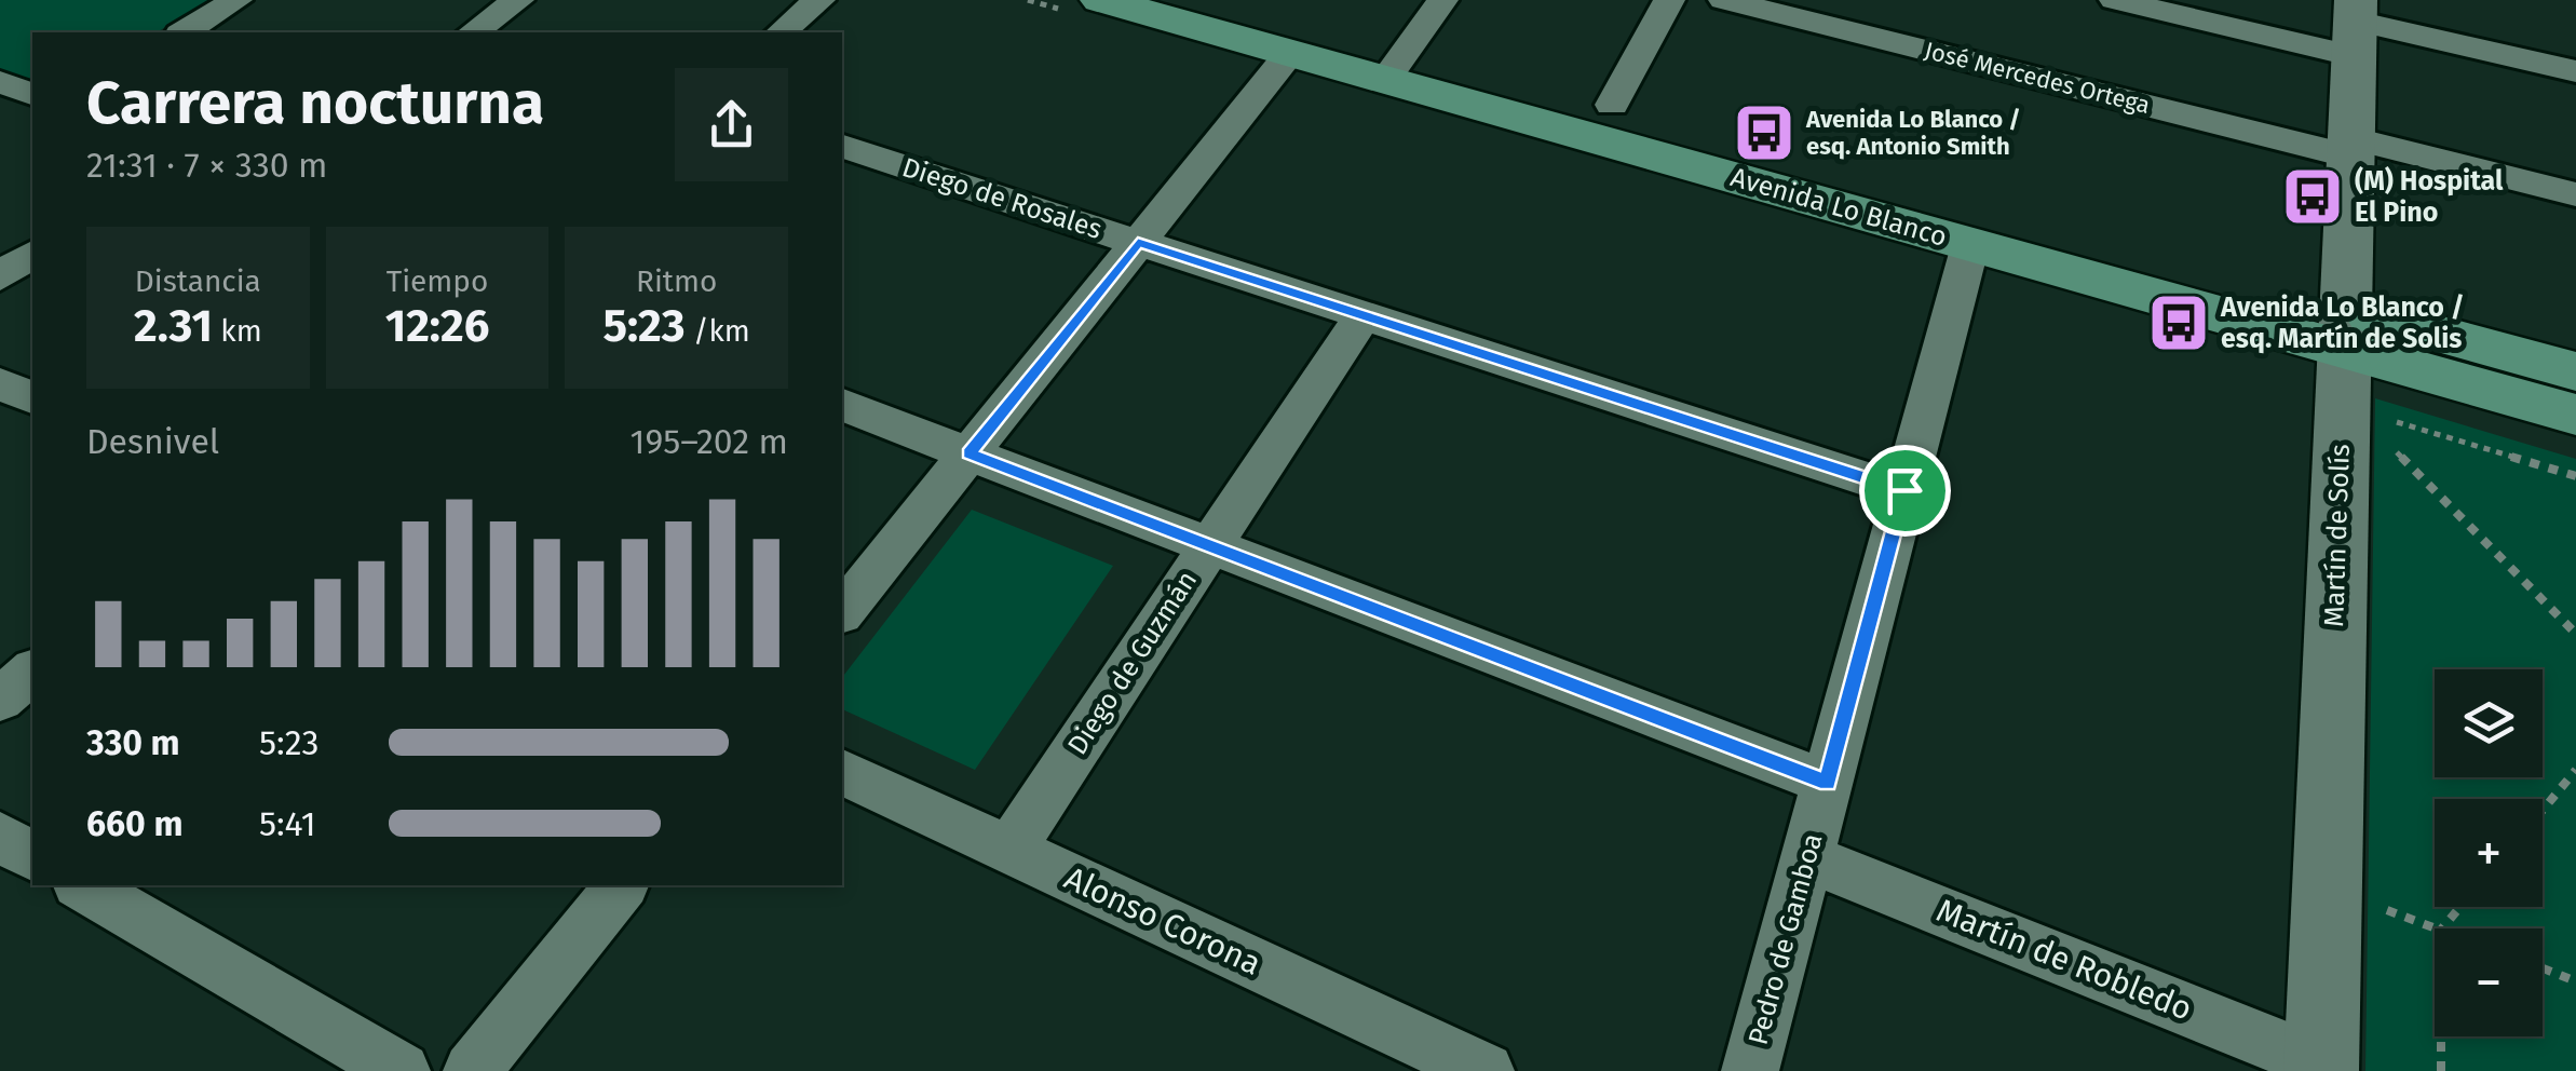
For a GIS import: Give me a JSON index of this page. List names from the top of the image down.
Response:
{
  "streets": {
    "main road": ["Avenida Lo Blanco"],
    "street": [
      "José Mercedes Ortega",
      "Diego de Rosales",
      "Martín de Solís",
      "Diego de Guzmán",
      "Alonso Corona",
      "Pedro de Gamboa",
      "Martín de Robledo"
    ]
  },
  "crossings": [
    ["José Mercedes Ortega", "Martín de Solís"],
    ["Diego de Rosales", "Diego de Guzmán"],
    ["Diego de Rosales", "Pedro de Gamboa"],
    ["Avenida Lo Blanco", "Martín de Solís"],
    ["Avenida Lo Blanco", "Pedro de Gamboa"],
    ["Martín de Solís", "Martín de Robledo"],
    ["Diego de Guzmán", "Alonso Corona"],
    ["Pedro de Gamboa", "Martín de Robledo"]
  ],
  "places": {
    "bus stop": ["Avenida Lo Blanco / esq. Antonio Smith", "(M) Hospital El Pino", "Avenida Lo Blanco / esq. Martín de Solis"]
  },
  "page": {
    "heading": ["Carrera nocturna", "21:31 · 7 × 330 m"],
    "stats": [
      ["Distancia", "2.31 km"],
      ["Tiempo", "12:26"],
      ["Ritmo", "5:23 /km"]
    ],
    "chart": ["Desnivel", "195–202 m"],
    "map_buttons": ["+", "−"],
    "list": [
      {
        "name": "330 m",
        "note": "5:23"
      },
      {
        "name": "660 m",
        "note": "5:41"
      }
    ]
  }
}
